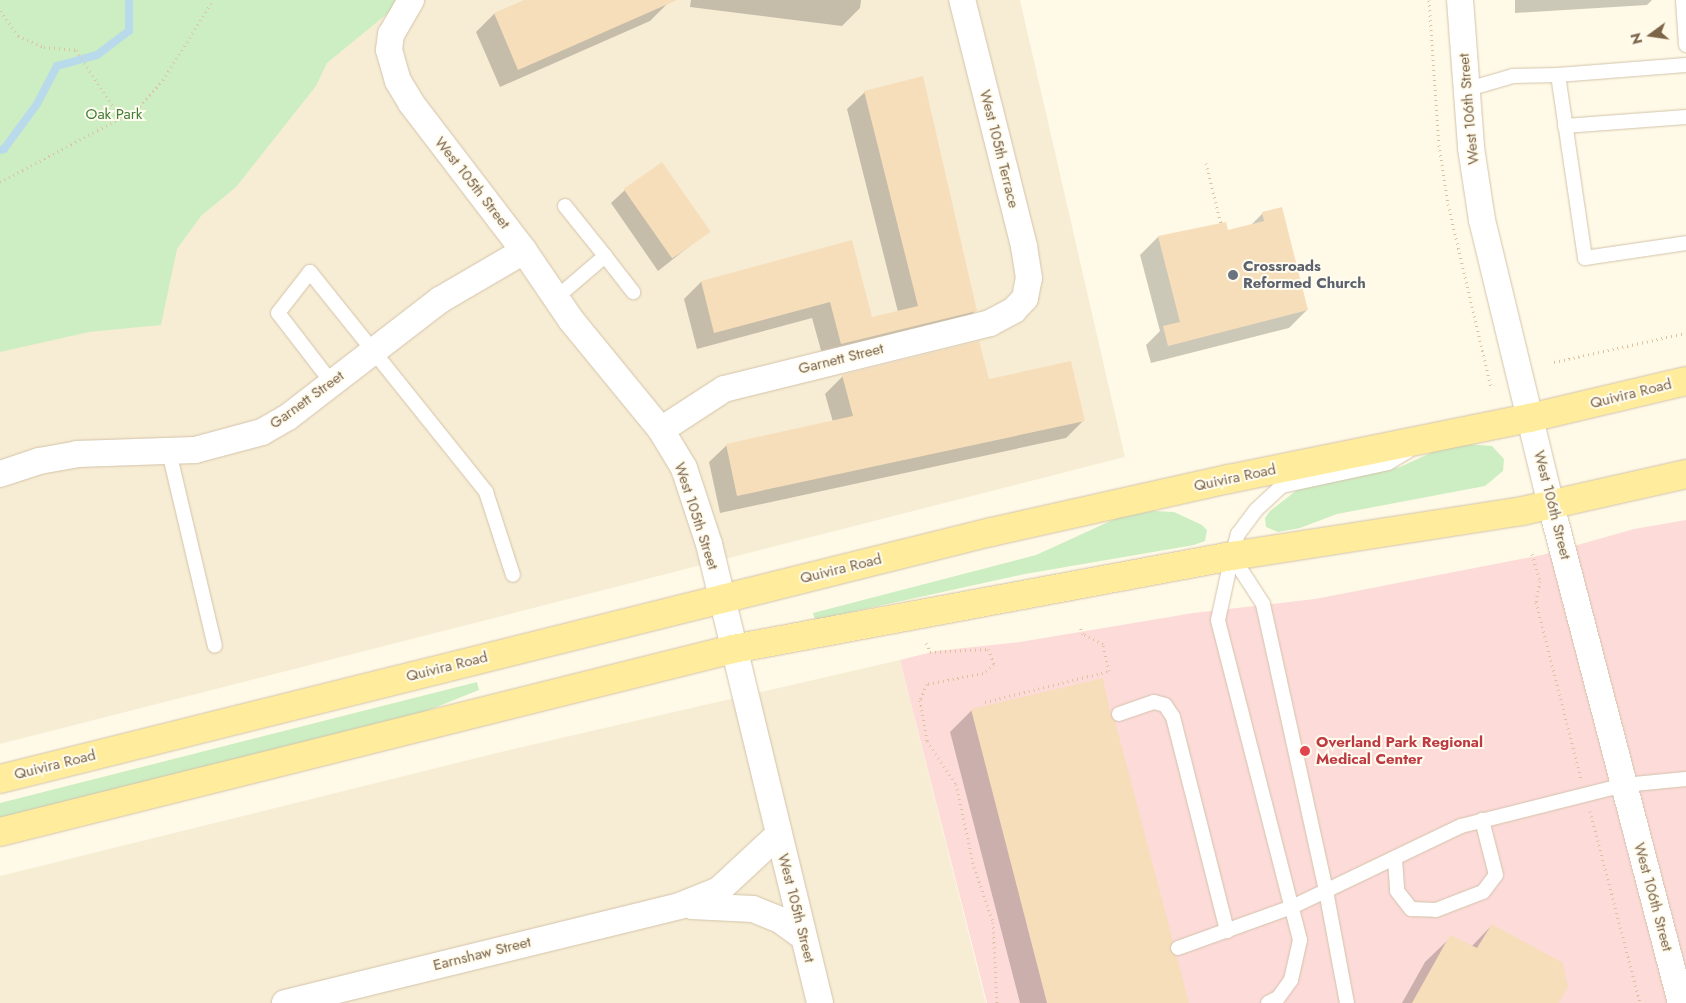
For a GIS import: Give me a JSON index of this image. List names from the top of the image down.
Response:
{
  "streets": {
    "main road": ["Quivira Road"],
    "street": [
      "West 106th Street",
      "West 105th Terrace",
      "West 105th Street",
      "Garnett Street",
      "Earnshaw Street"
    ]
  },
  "crossings": [
    ["West 106th Street", "Quivira Road"],
    ["West 105th Terrace", "Garnett Street"],
    ["West 105th Street", "Garnett Street"],
    ["West 105th Street", "Quivira Road"],
    ["West 105th Street", "Earnshaw Street"]
  ],
  "parks": ["Oak Park"],
  "places": ["Crossroads Reformed Church", "Overland Park Regional Medical Center"],
  "north": "left"
}
